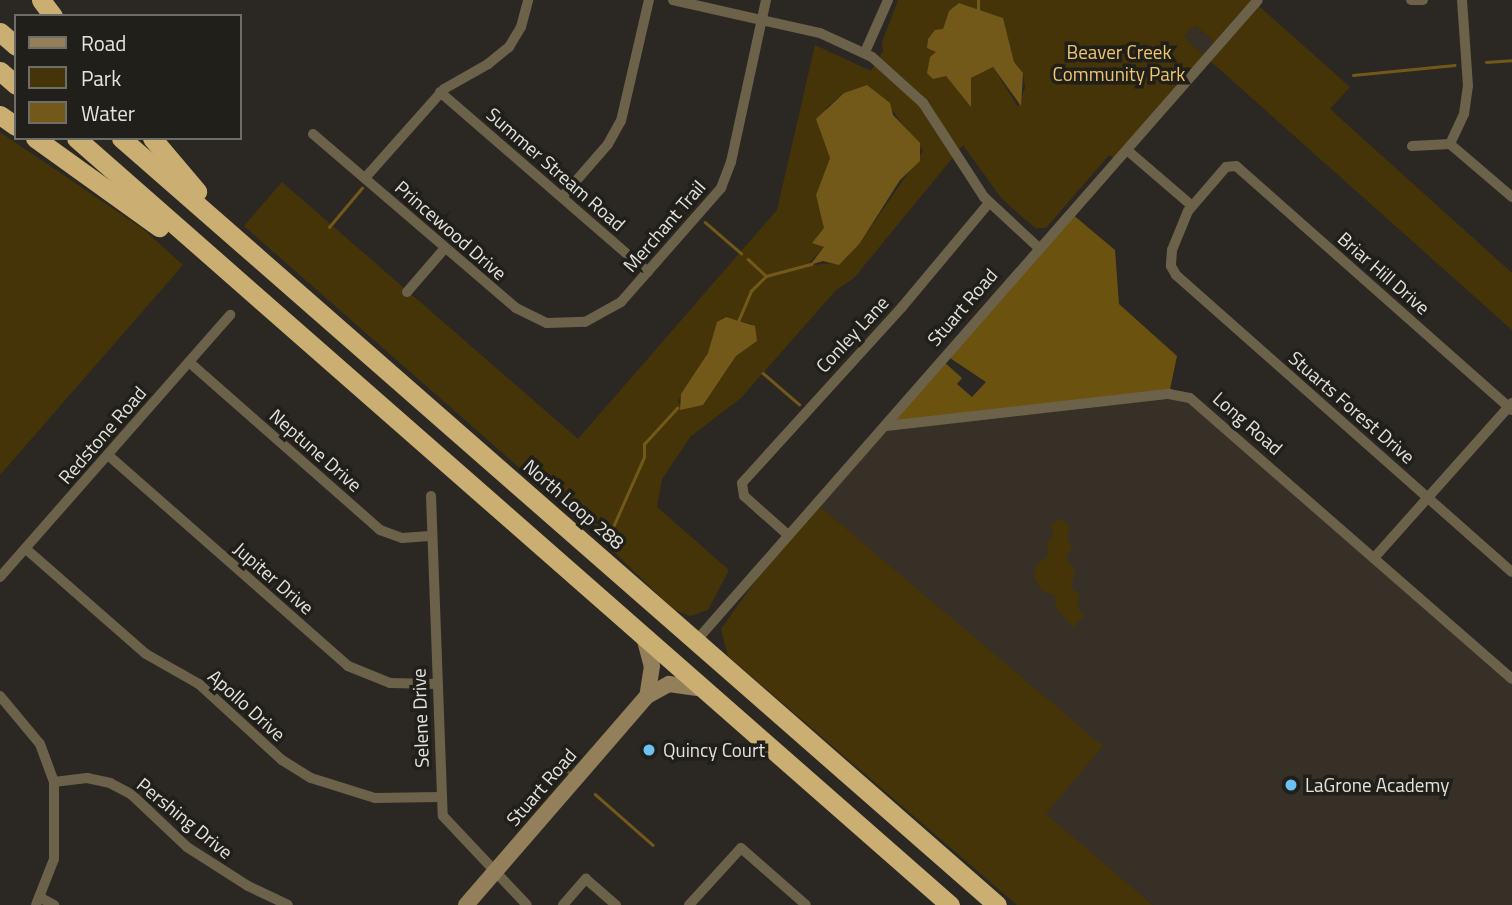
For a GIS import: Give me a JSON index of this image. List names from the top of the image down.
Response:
{
  "streets": {
    "highway": ["North Loop 288"],
    "street": [
      "Summer Stream Road",
      "Merchant Trail",
      "Princewood Drive",
      "Briar Hill Drive",
      "Stuart Road",
      "Conley Lane",
      "Stuarts Forest Drive",
      "Long Road",
      "Redstone Road",
      "Neptune Drive",
      "Jupiter Drive",
      "Apollo Drive",
      "Selene Drive",
      "Pershing Drive"
    ]
  },
  "crossings": [
    ["Summer Stream Road", "Merchant Trail"],
    ["Merchant Trail", "Princewood Drive"],
    ["Briar Hill Drive", "Stuarts Forest Drive"],
    ["Stuart Road", "Conley Lane"],
    ["Stuart Road", "Long Road"],
    ["Stuart Road", "North Loop 288"],
    ["Stuart Road", "Selene Drive"],
    ["Redstone Road", "Neptune Drive"],
    ["Redstone Road", "Jupiter Drive"],
    ["Redstone Road", "Apollo Drive"],
    ["Neptune Drive", "Selene Drive"],
    ["Jupiter Drive", "Selene Drive"],
    ["Apollo Drive", "Selene Drive"]
  ],
  "parks": ["Beaver Creek Community Park"],
  "places": ["Quincy Court", "LaGrone Academy"],
  "legend": ["Road", "Park", "Water"]
}
